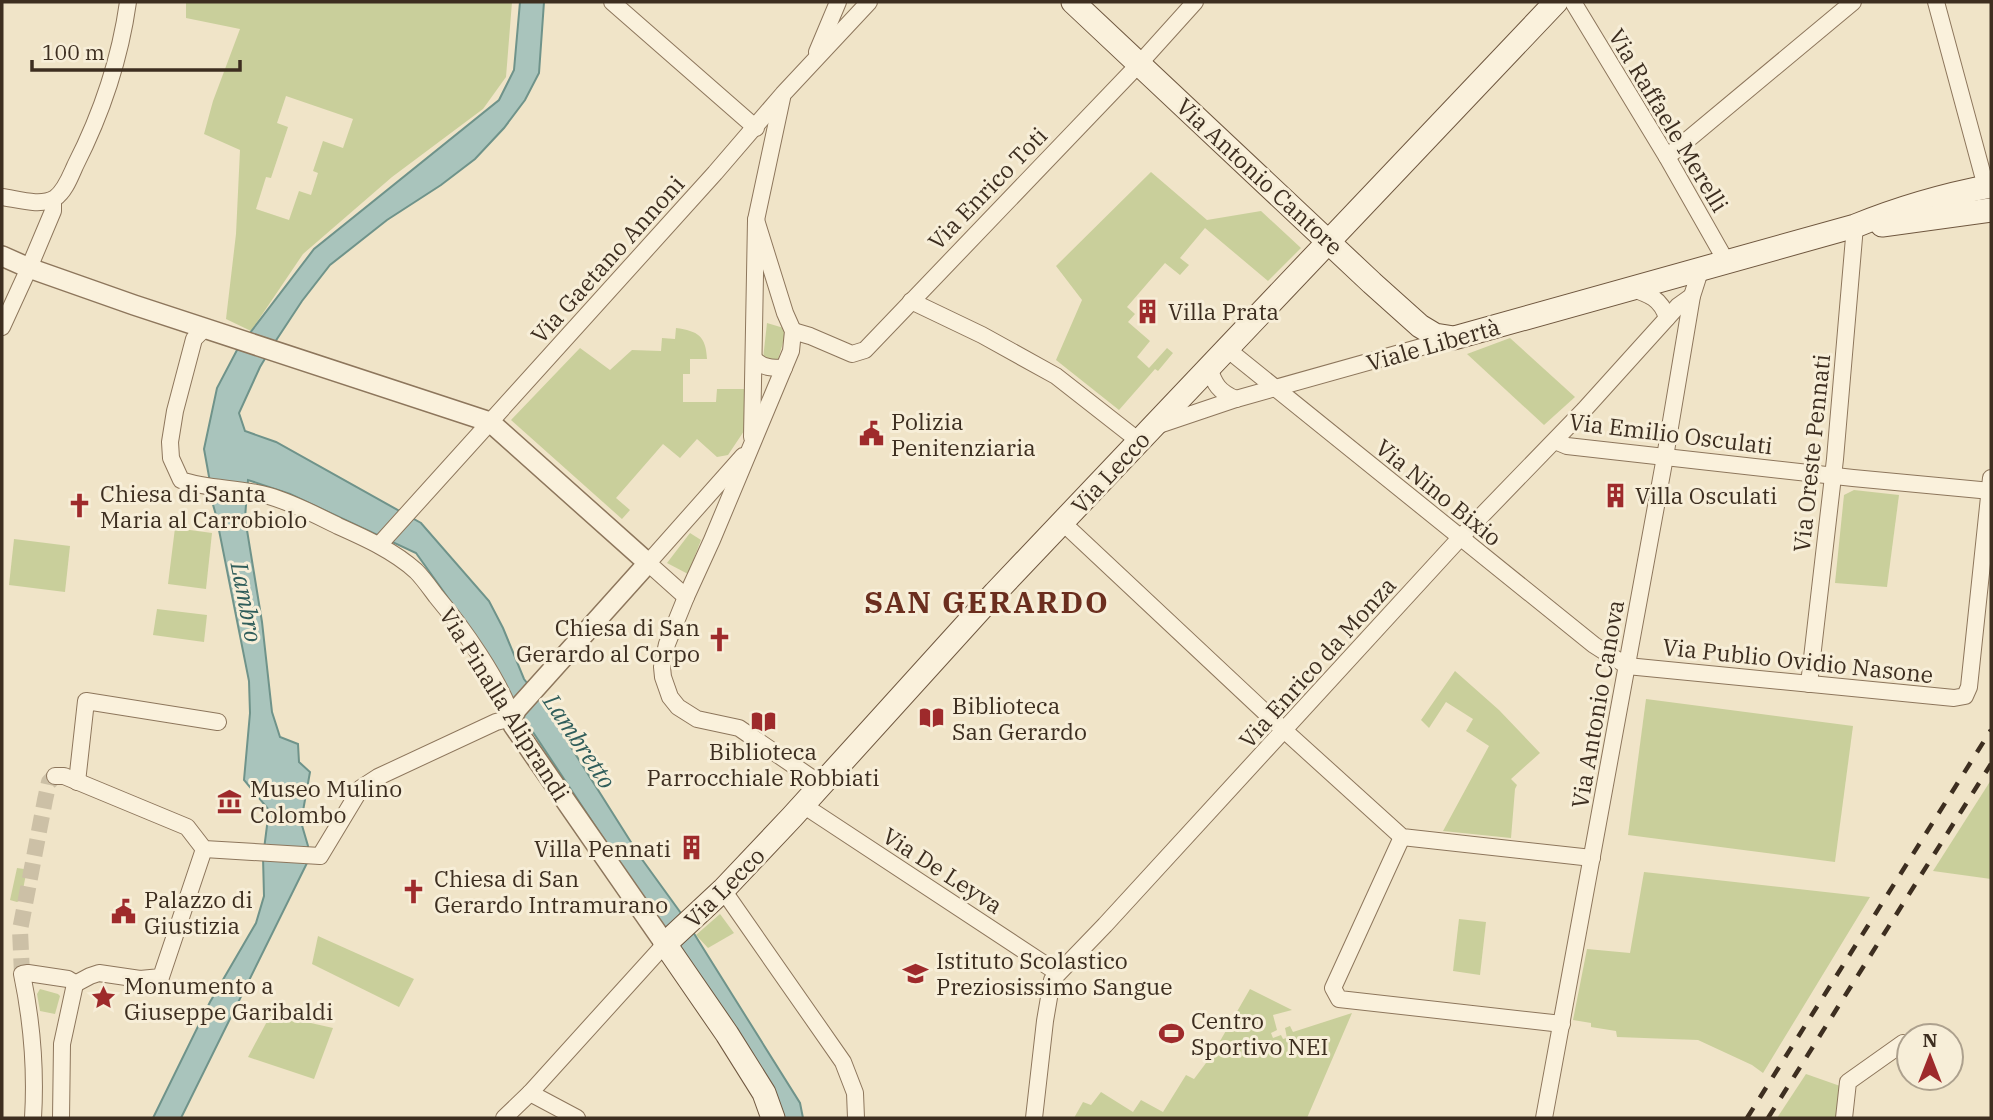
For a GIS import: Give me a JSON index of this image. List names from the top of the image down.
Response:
{
  "streets": {
    "main road": [
      "Via Antonio Cantore",
      "Viale Libertà",
      "Via Lecco",
      "Via Pinalla Aliprandi"
    ],
    "street": [
      "Via Raffaele Merelli",
      "Via Enrico Toti",
      "Via Gaetano Annoni",
      "Via Emilio Osculati",
      "Via Oreste Pennati",
      "Via Nino Bixio",
      "Via Publio Ovidio Nasone",
      "Via Enrico da Monza",
      "Via Antonio Canova",
      "Via De Leyva"
    ]
  },
  "crossings": [
    ["Via Raffaele Merelli", "Viale Libertà"],
    ["Via Antonio Cantore", "Via Enrico Toti"],
    ["Via Antonio Cantore", "Viale Libertà"],
    ["Via Antonio Cantore", "Via Lecco"],
    ["Via Gaetano Annoni", "Via Pinalla Aliprandi"],
    ["Viale Libertà", "Via Oreste Pennati"],
    ["Viale Libertà", "Via Lecco"],
    ["Viale Libertà", "Via Nino Bixio"],
    ["Via Emilio Osculati", "Via Oreste Pennati"],
    ["Via Emilio Osculati", "Via Publio Ovidio Nasone"],
    ["Via Emilio Osculati", "Via Enrico da Monza"],
    ["Via Emilio Osculati", "Via Antonio Canova"],
    ["Via Oreste Pennati", "Via Publio Ovidio Nasone"],
    ["Via Lecco", "Via Nino Bixio"],
    ["Via Lecco", "Via Pinalla Aliprandi"],
    ["Via Lecco", "Via De Leyva"],
    ["Via Nino Bixio", "Via Publio Ovidio Nasone"],
    ["Via Nino Bixio", "Via Enrico da Monza"],
    ["Via Nino Bixio", "Via Antonio Canova"],
    ["Via Publio Ovidio Nasone", "Via Antonio Canova"],
    ["Via Enrico da Monza", "Via Antonio Canova"],
    ["Via Enrico da Monza", "Via De Leyva"]
  ],
  "districts": ["SAN GERARDO"],
  "water": ["Lambro", "Lambretto"],
  "places": {
    "building": ["Villa Prata", "Villa Osculati", "Villa Pennati"],
    "public building": ["Polizia Penitenziaria", "Palazzo di Giustizia"],
    "church": ["Chiesa di Santa Maria al Carrobiolo", "Chiesa di San Gerardo al Corpo", "Chiesa di San Gerardo Intramurano"],
    "library": ["Biblioteca San Gerardo", "Biblioteca Parrocchiale Robbiati"],
    "museum": ["Museo Mulino Colombo"],
    "school or university": ["Istituto Scolastico Preziosissimo Sangue"],
    "place": ["Monumento a Giuseppe Garibaldi"],
    "sports": ["Centro Sportivo NEI"]
  },
  "scale_bar": "100 m",
  "north": "top"
}
